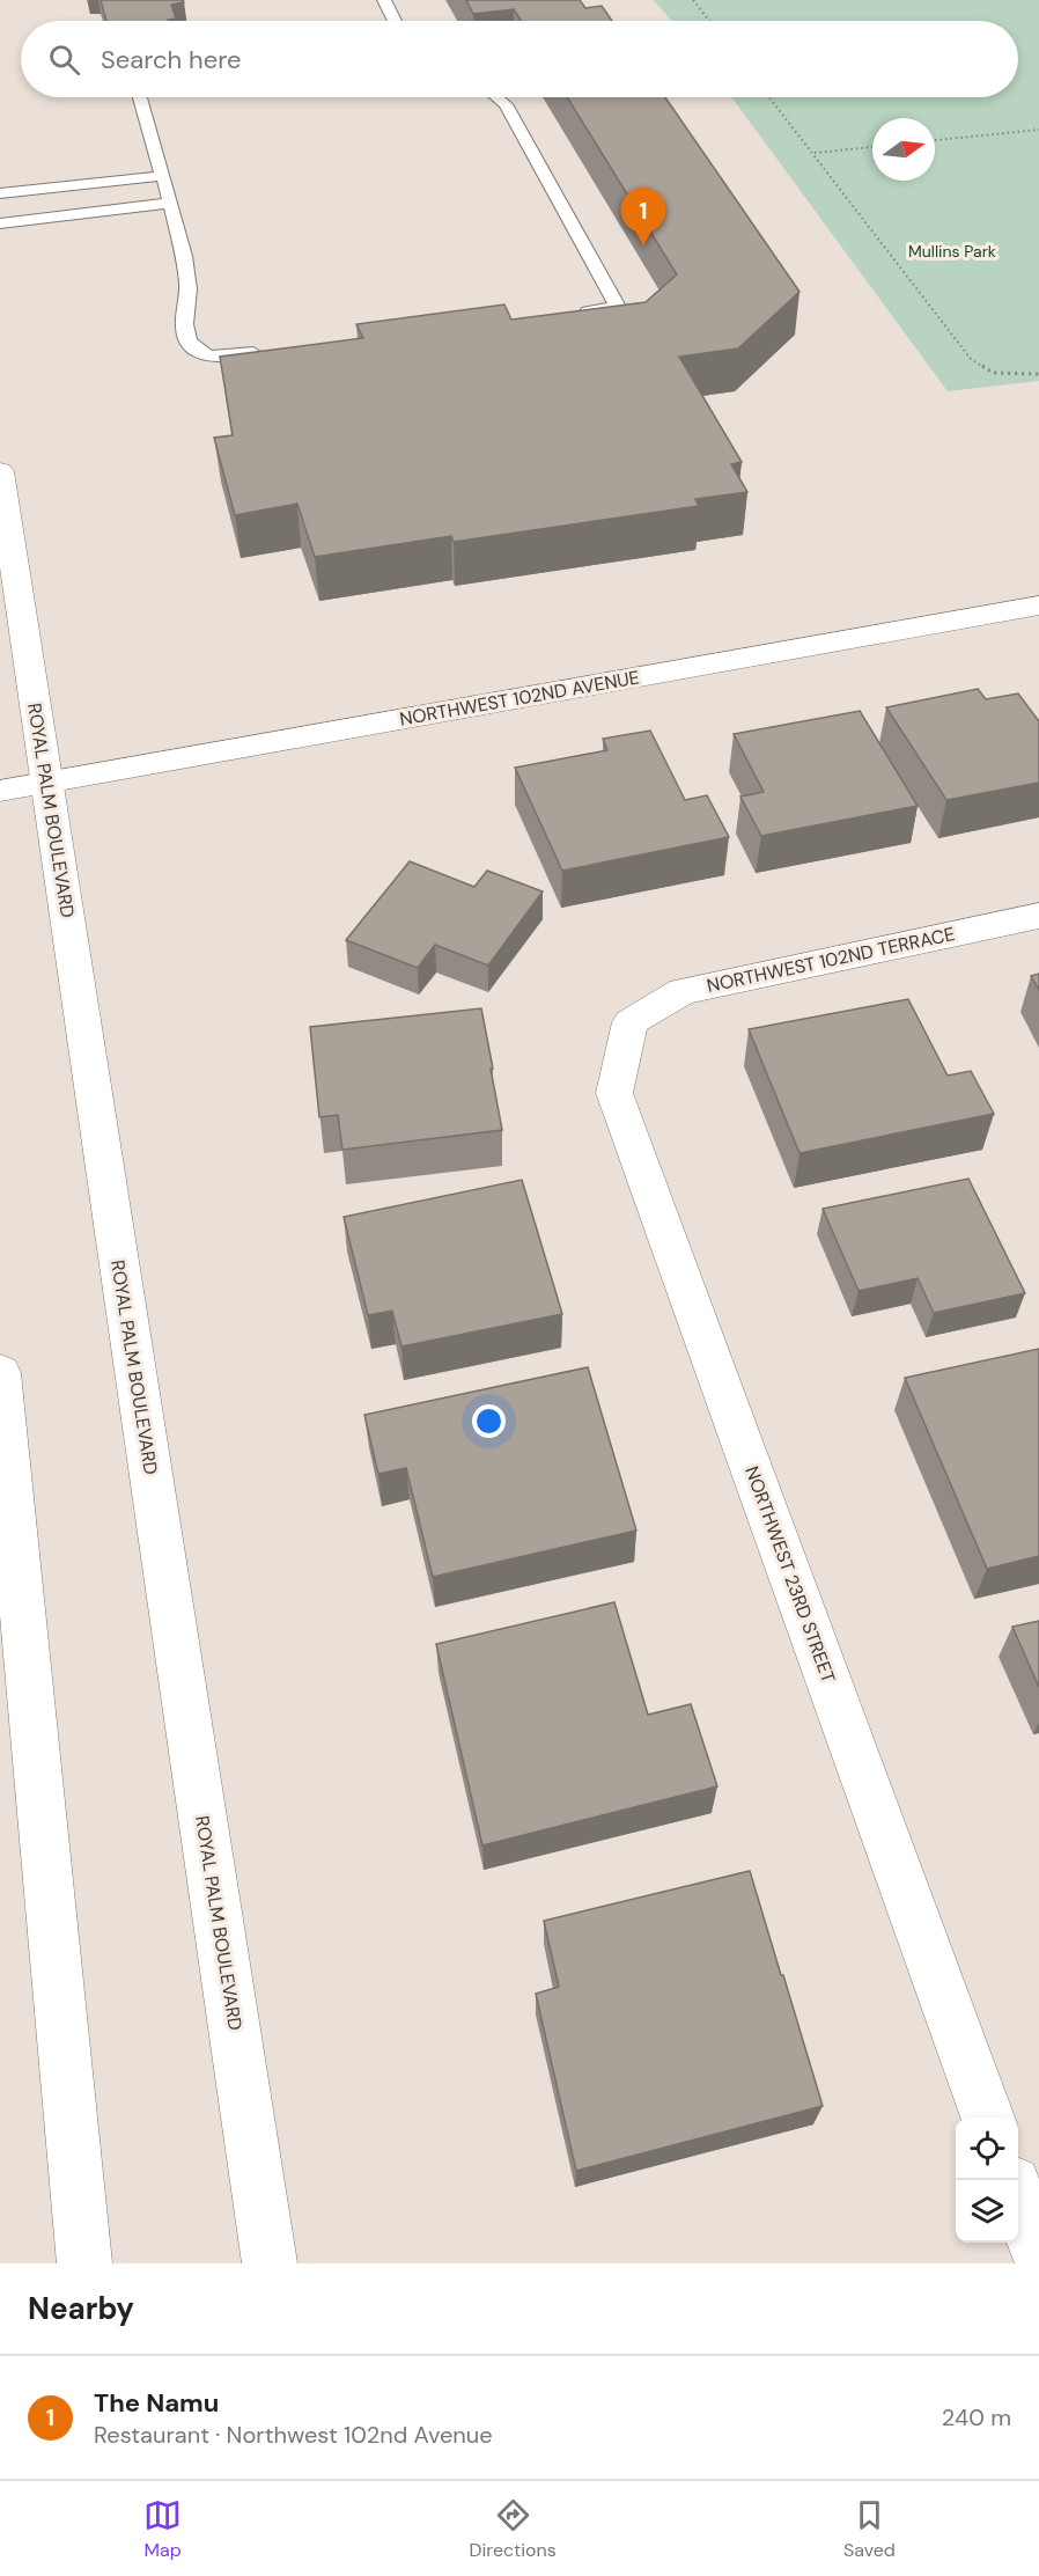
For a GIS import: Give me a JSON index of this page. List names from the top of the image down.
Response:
{
  "streets": {
    "main road": [
      "NORTHWEST 102ND AVENUE",
      "ROYAL PALM BOULEVARD",
      "NORTHWEST 102ND TERRACE",
      "NORTHWEST 23RD STREET"
    ]
  },
  "crossings": [
    ["NORTHWEST 102ND AVENUE", "ROYAL PALM BOULEVARD"],
    ["NORTHWEST 102ND TERRACE", "NORTHWEST 23RD STREET"]
  ],
  "parks": ["Mullins Park"],
  "north": "right",
  "page": {
    "search": "Search here",
    "pins": "1",
    "heading": "Nearby",
    "list": [
      {
        "mark": "1",
        "name": "The Namu",
        "note": "Restaurant · Northwest 102nd Avenue",
        "value": "240 m"
      }
    ],
    "nav": ["Map", "Directions", "Saved"]
  }
}
